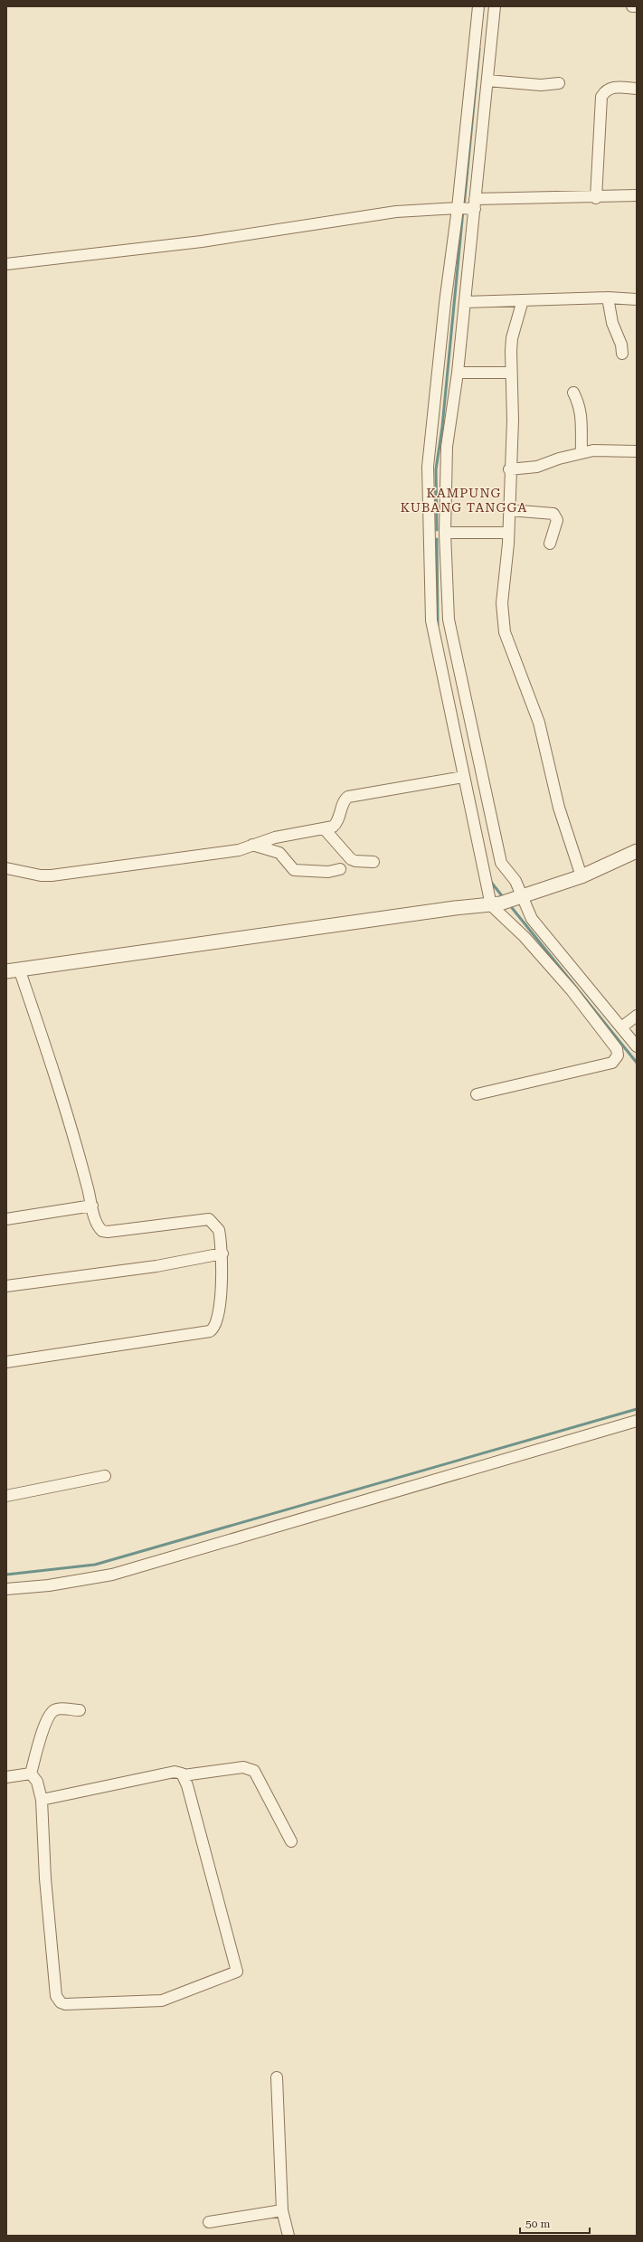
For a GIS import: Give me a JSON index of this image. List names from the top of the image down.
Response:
{
  "districts": ["KAMPUNG KUBANG TANGGA"],
  "scale_bar": "50 m"
}
